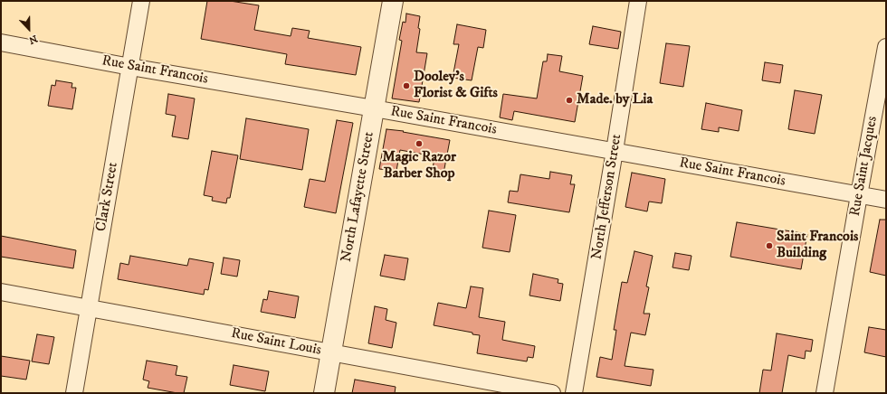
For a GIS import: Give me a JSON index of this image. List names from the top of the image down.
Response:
{
  "streets": {
    "street": [
      "Rue Saint Francois",
      "Rue Saint Jacques",
      "Clark Street",
      "North Lafayette Street",
      "North Jefferson Street",
      "Rue Saint Louis"
    ]
  },
  "crossings": [
    ["Rue Saint Francois", "Rue Saint Jacques"],
    ["Rue Saint Francois", "Clark Street"],
    ["Rue Saint Francois", "North Lafayette Street"],
    ["Rue Saint Francois", "North Jefferson Street"],
    ["Clark Street", "Rue Saint Louis"],
    ["North Lafayette Street", "Rue Saint Louis"]
  ],
  "places": [
    "Dooley's Florist & Gifts",
    "Made. by Lia",
    "Magic Razor Barber Shop",
    "Saint Francois Building"
  ],
  "north": "bottom"
}
